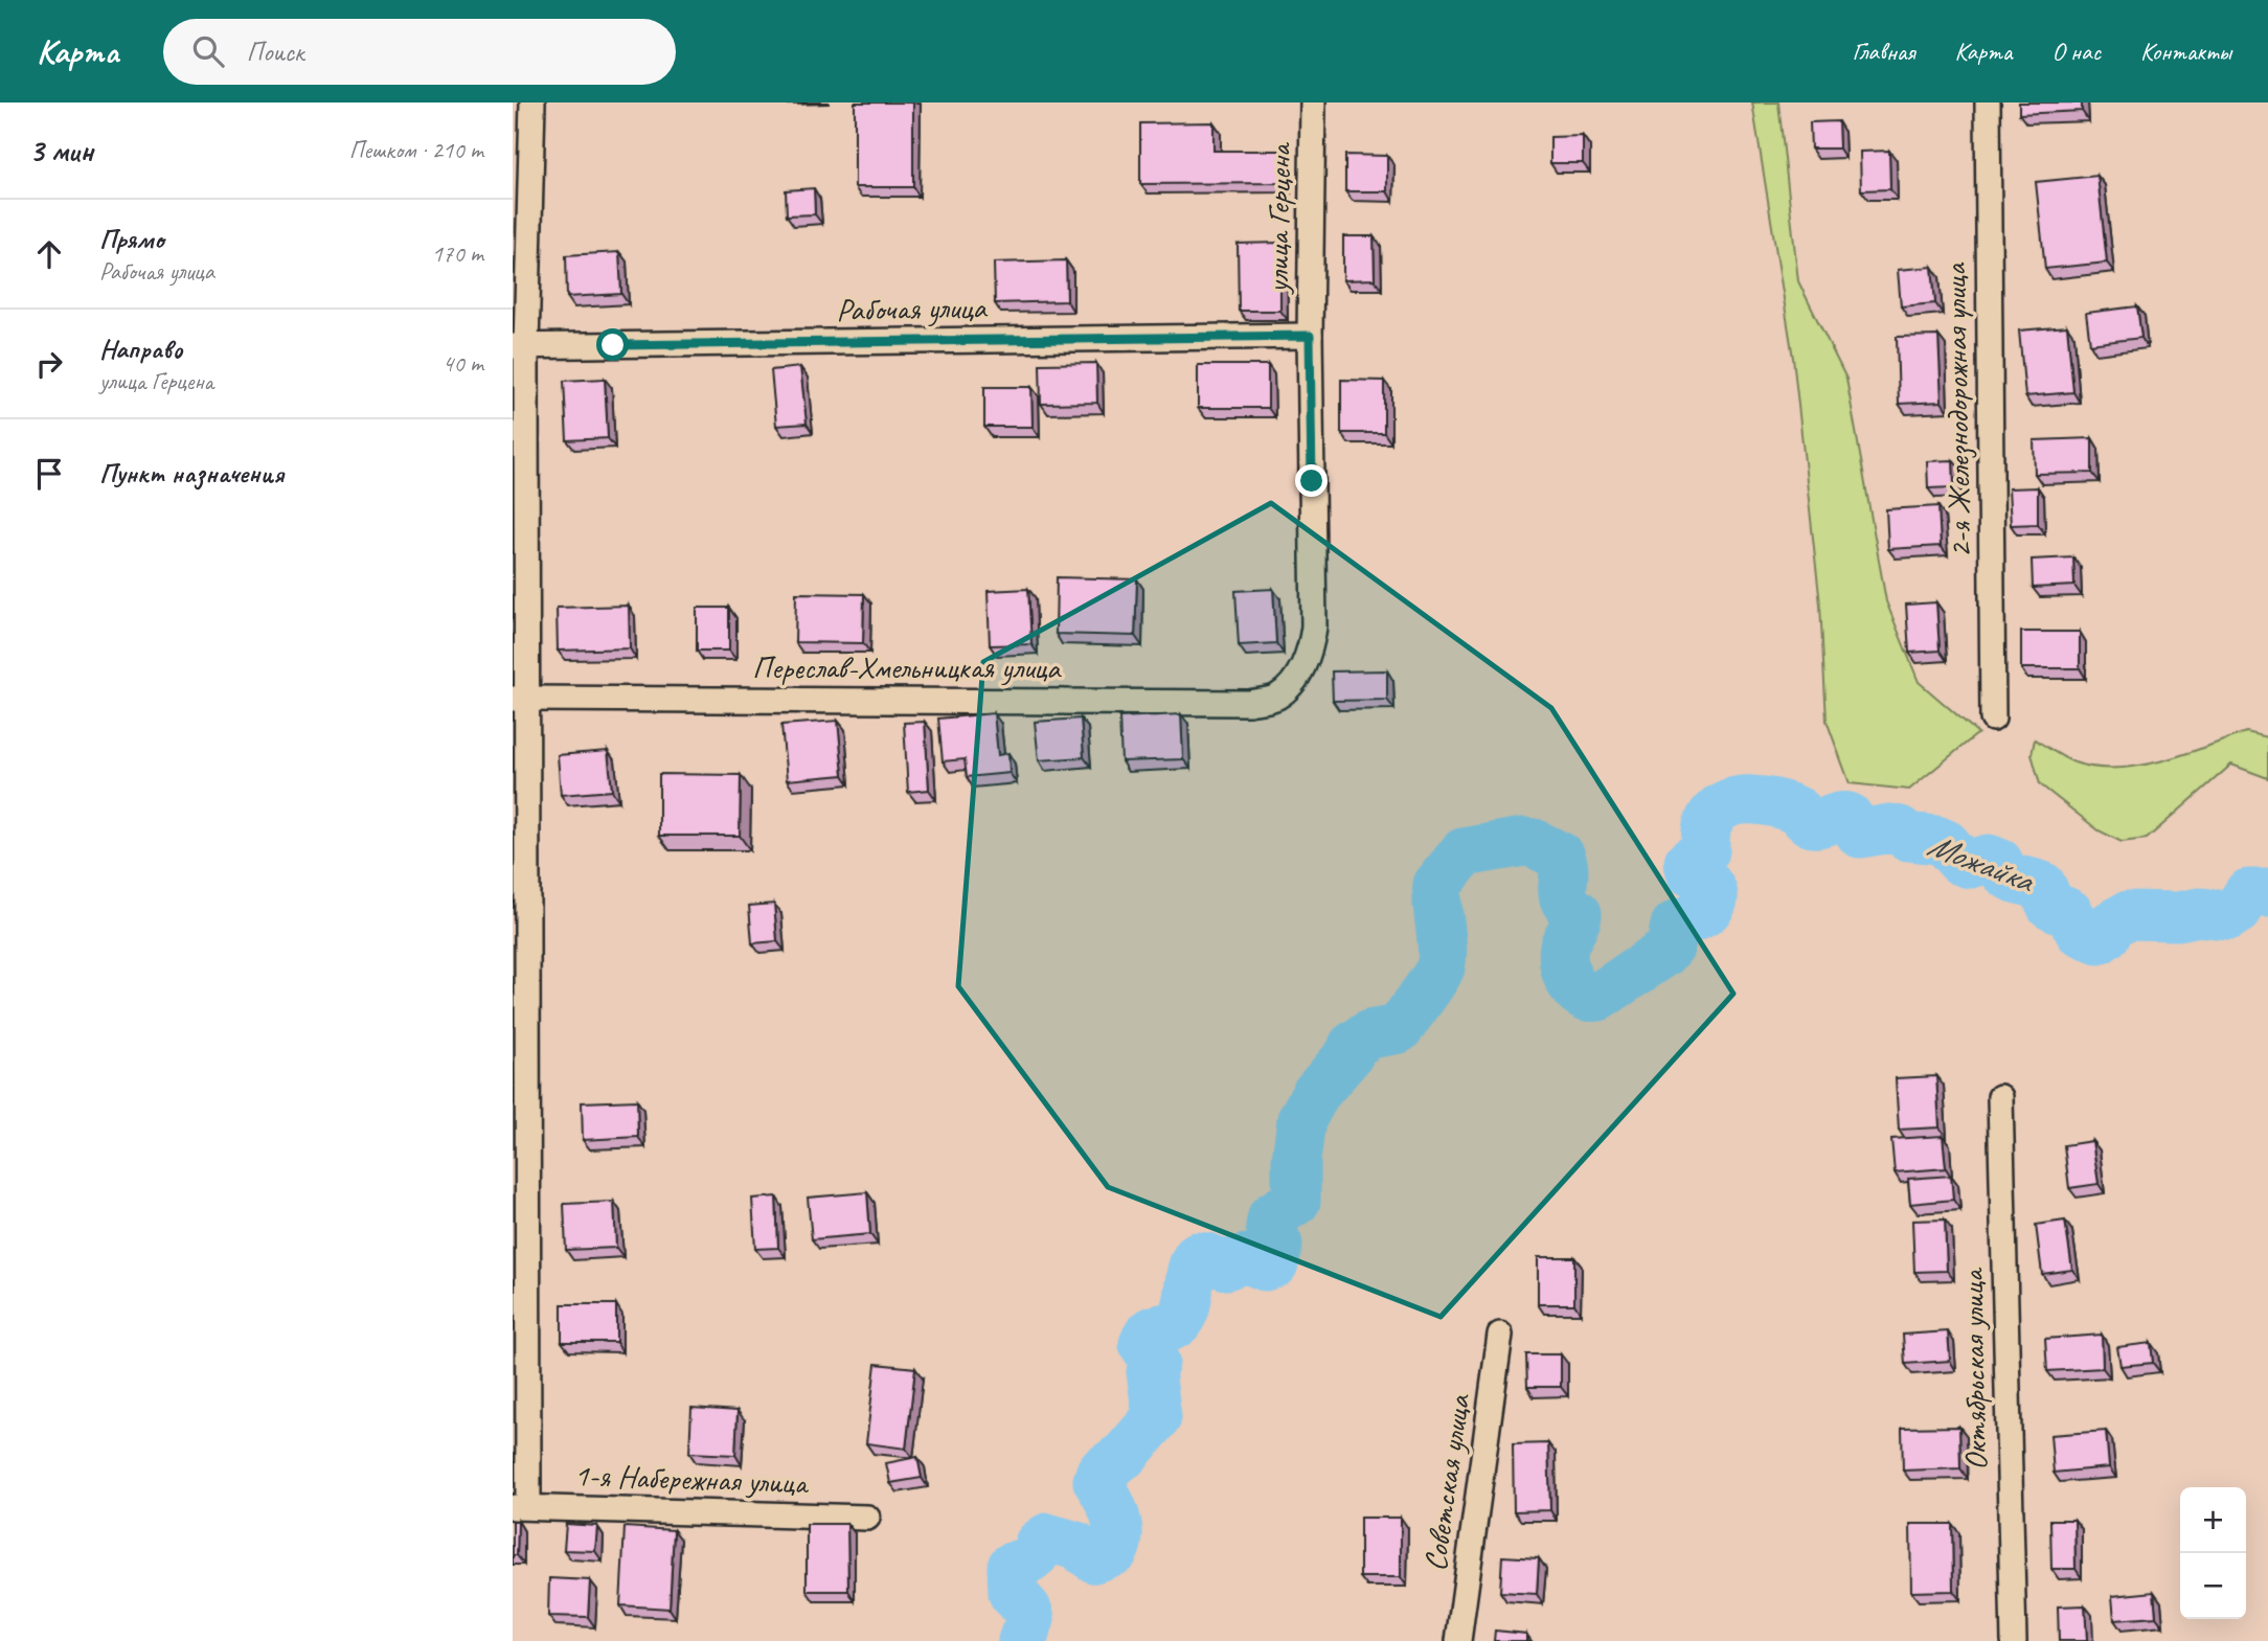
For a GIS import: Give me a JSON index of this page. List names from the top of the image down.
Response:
{
  "streets": {
    "street": [
      "улица Герцена",
      "Рабочая улица",
      "2-я Железнодорожная улица",
      "Переслав-Хмельницкая улица",
      "Октябрьская улица",
      "1-я Набережная улица",
      "Советская улица"
    ]
  },
  "crossings": [
    ["улица Герцена", "Рабочая улица"],
    ["улица Герцена", "Переслав-Хмельницкая улица"]
  ],
  "water": ["Можайка"],
  "page": {
    "header": "Карта",
    "search": "Поиск",
    "nav": [
      "Главная",
      "Карта",
      "О нас",
      "Контакты"
    ],
    "heading": ["3 мин", "Пешком · 210 m"],
    "list": [
      ["Прямо", "Рабочая улица", "170 m"],
      ["Направо", "улица Герцена", "40 m"],
      "Пункт назначения"
    ],
    "map_buttons": ["+", "−"]
  }
}
